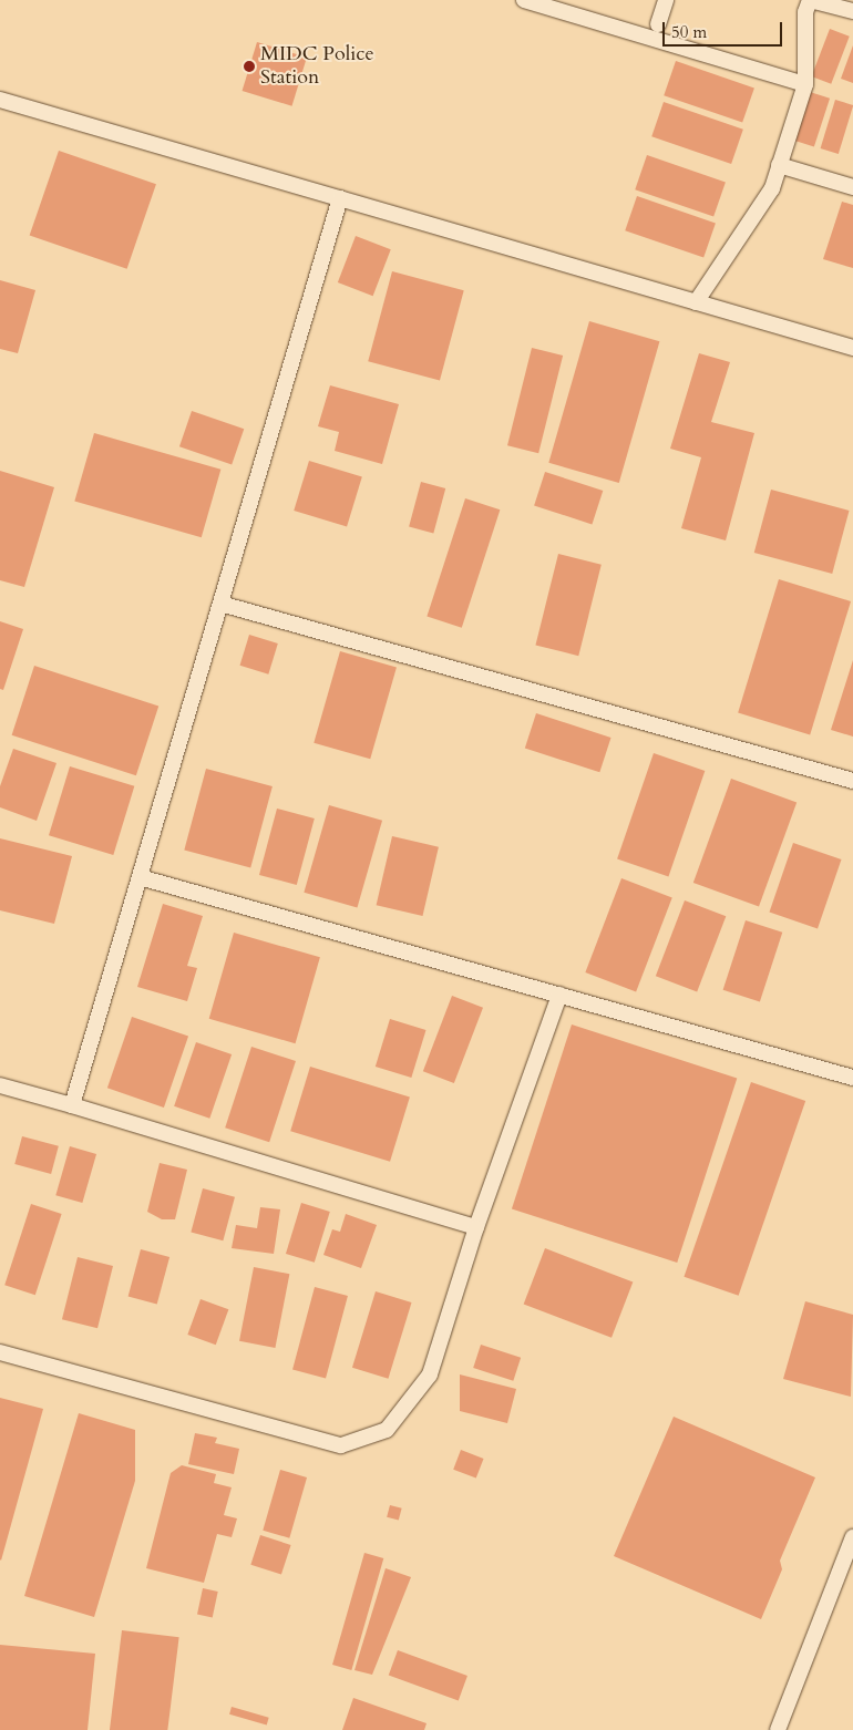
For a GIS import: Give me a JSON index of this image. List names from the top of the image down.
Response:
{
  "places": ["MIDC Police Station"],
  "scale_bar": "50 m"
}
